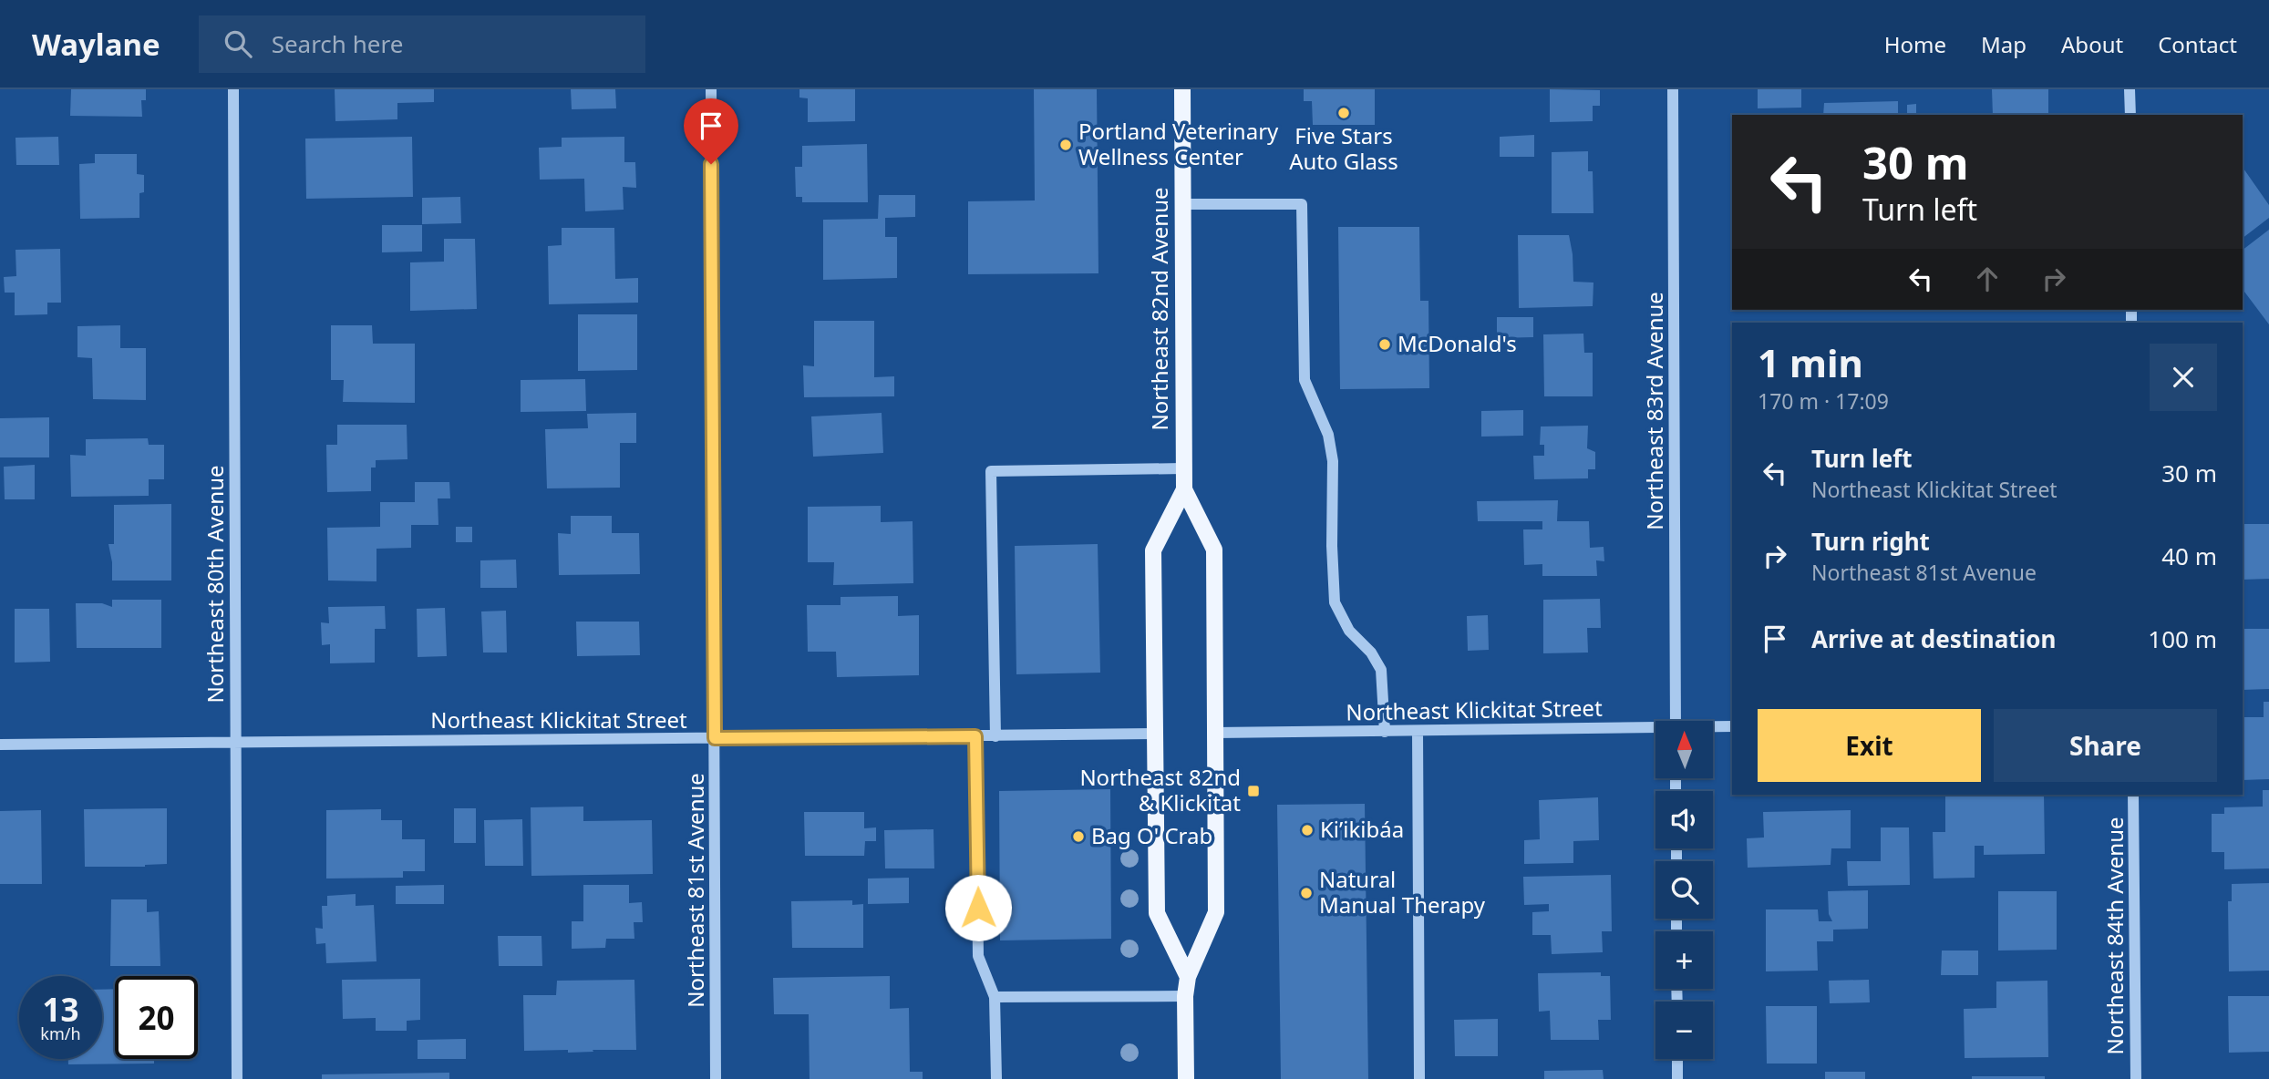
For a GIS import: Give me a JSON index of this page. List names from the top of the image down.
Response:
{
  "streets": {
    "main road": ["Northeast 82nd Avenue"],
    "street": [
      "Northeast 83rd Avenue",
      "Northeast 80th Avenue",
      "Northeast Klickitat Street",
      "Northeast 81st Avenue",
      "Northeast 84th Avenue"
    ]
  },
  "crossings": [
    ["Northeast 82nd Avenue", "Northeast Klickitat Street"],
    ["Northeast 80th Avenue", "Northeast Klickitat Street"],
    ["Northeast Klickitat Street", "Northeast 81st Avenue"]
  ],
  "places": {
    "other": [
      "Five Stars Auto Glass",
      "Portland Veterinary Wellness Center",
      "McDonald's",
      "Ki’ikibáa",
      "Bag O' Crab",
      "Natural Manual Therapy"
    ],
    "transit": ["Northeast 82nd & Klickitat"]
  },
  "north": "top",
  "page": {
    "header": "Waylane",
    "search": "Search here",
    "nav": [
      "Home",
      "Map",
      "About",
      "Contact"
    ],
    "turn": ["30 m", "Turn left"],
    "heading": ["1 min", "170 m · 17:09"],
    "list": [
      {
        "name": "Turn left",
        "note": "Northeast Klickitat Street",
        "value": "30 m"
      },
      {
        "name": "Turn right",
        "note": "Northeast 81st Avenue",
        "value": "40 m"
      },
      {
        "name": "Arrive at destination",
        "value": "100 m"
      }
    ],
    "buttons": ["Exit", "Share"],
    "map_buttons": ["+", "−"],
    "speed": "13 km/h",
    "limit": "20"
  }
}
